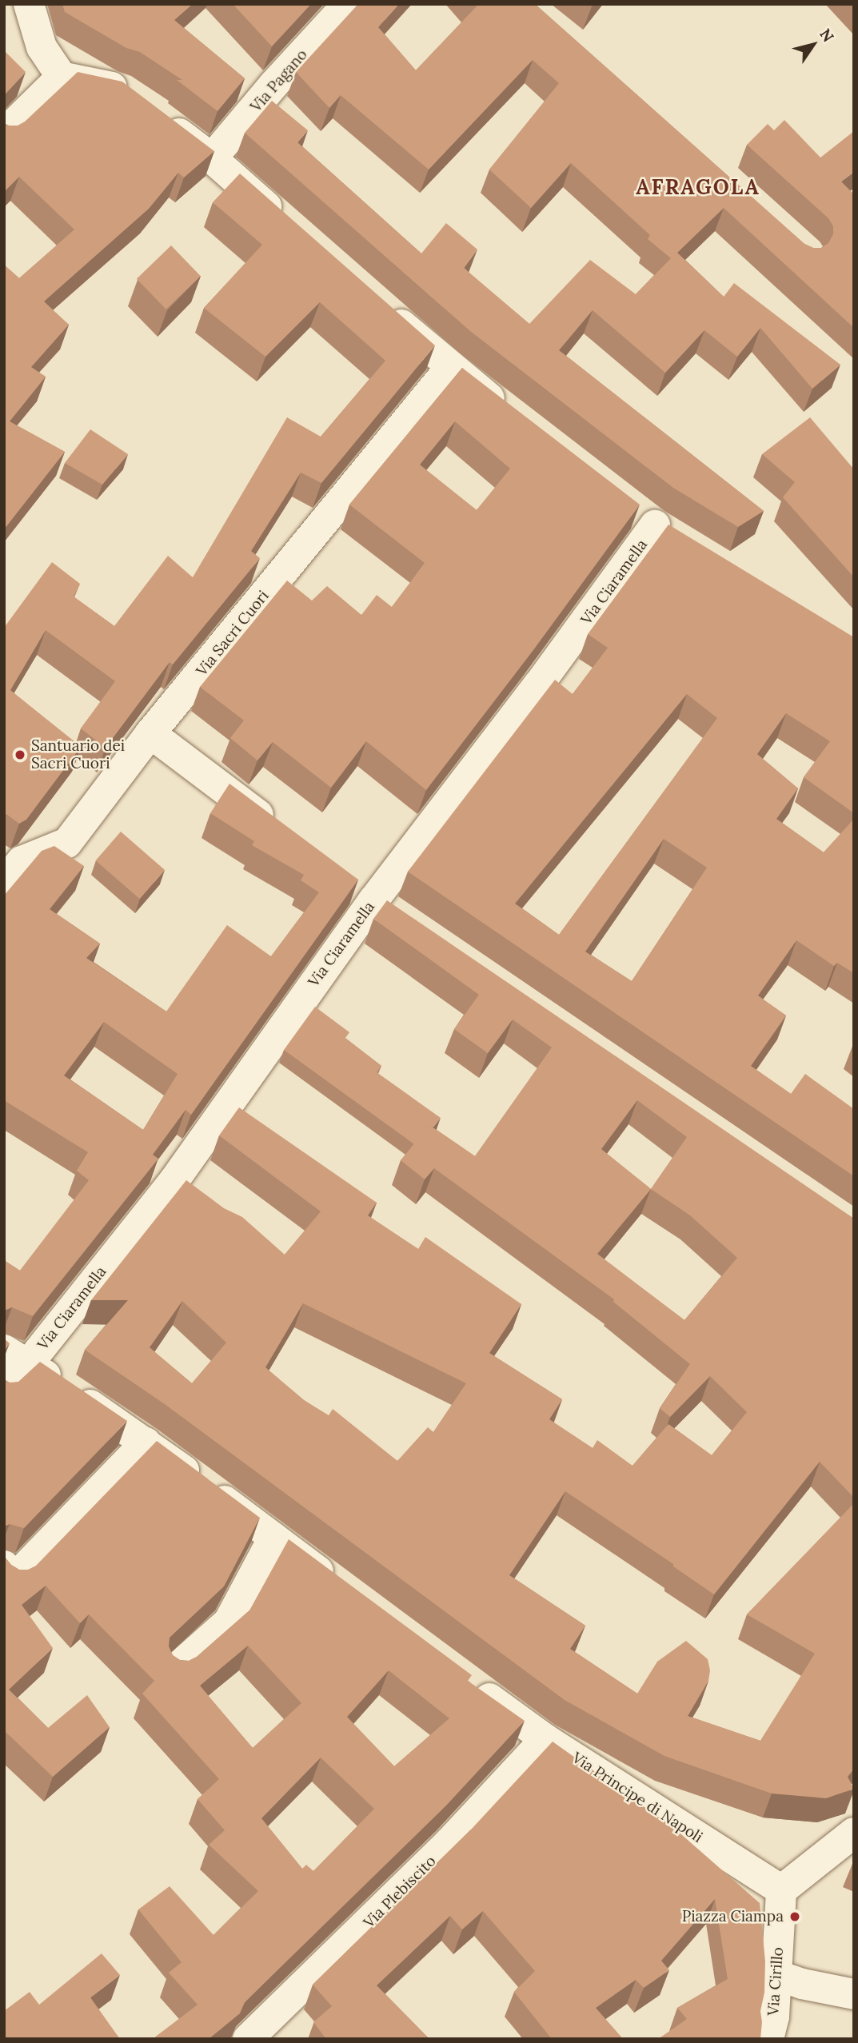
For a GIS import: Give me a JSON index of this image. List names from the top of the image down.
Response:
{
  "streets": {
    "street": [
      "Via Pagano",
      "Via Ciaramella",
      "Via Sacri Cuori",
      "Via Principe di Napoli",
      "Via Plebiscito",
      "Via Cirillo"
    ]
  },
  "crossings": [
    ["Via Principe di Napoli", "Via Plebiscito"],
    ["Via Principe di Napoli", "Via Cirillo"]
  ],
  "districts": ["AFRAGOLA"],
  "places": ["Santuario dei Sacri Cuori", "Piazza Ciampa"],
  "north": "top right"
}
